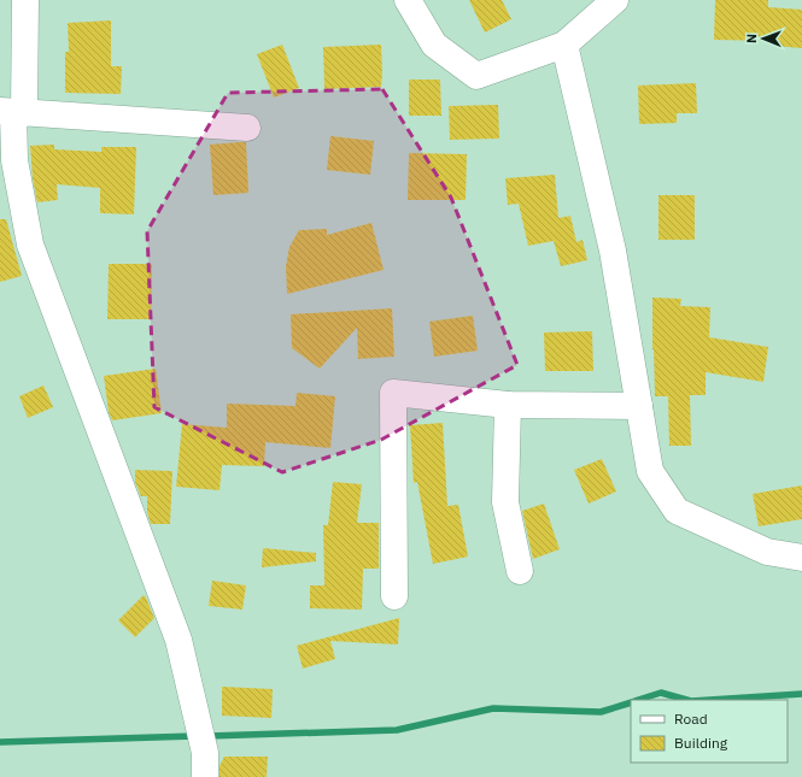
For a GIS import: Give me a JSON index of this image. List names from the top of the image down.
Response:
{
  "legend": ["Road", "Building"],
  "north": "left"
}
